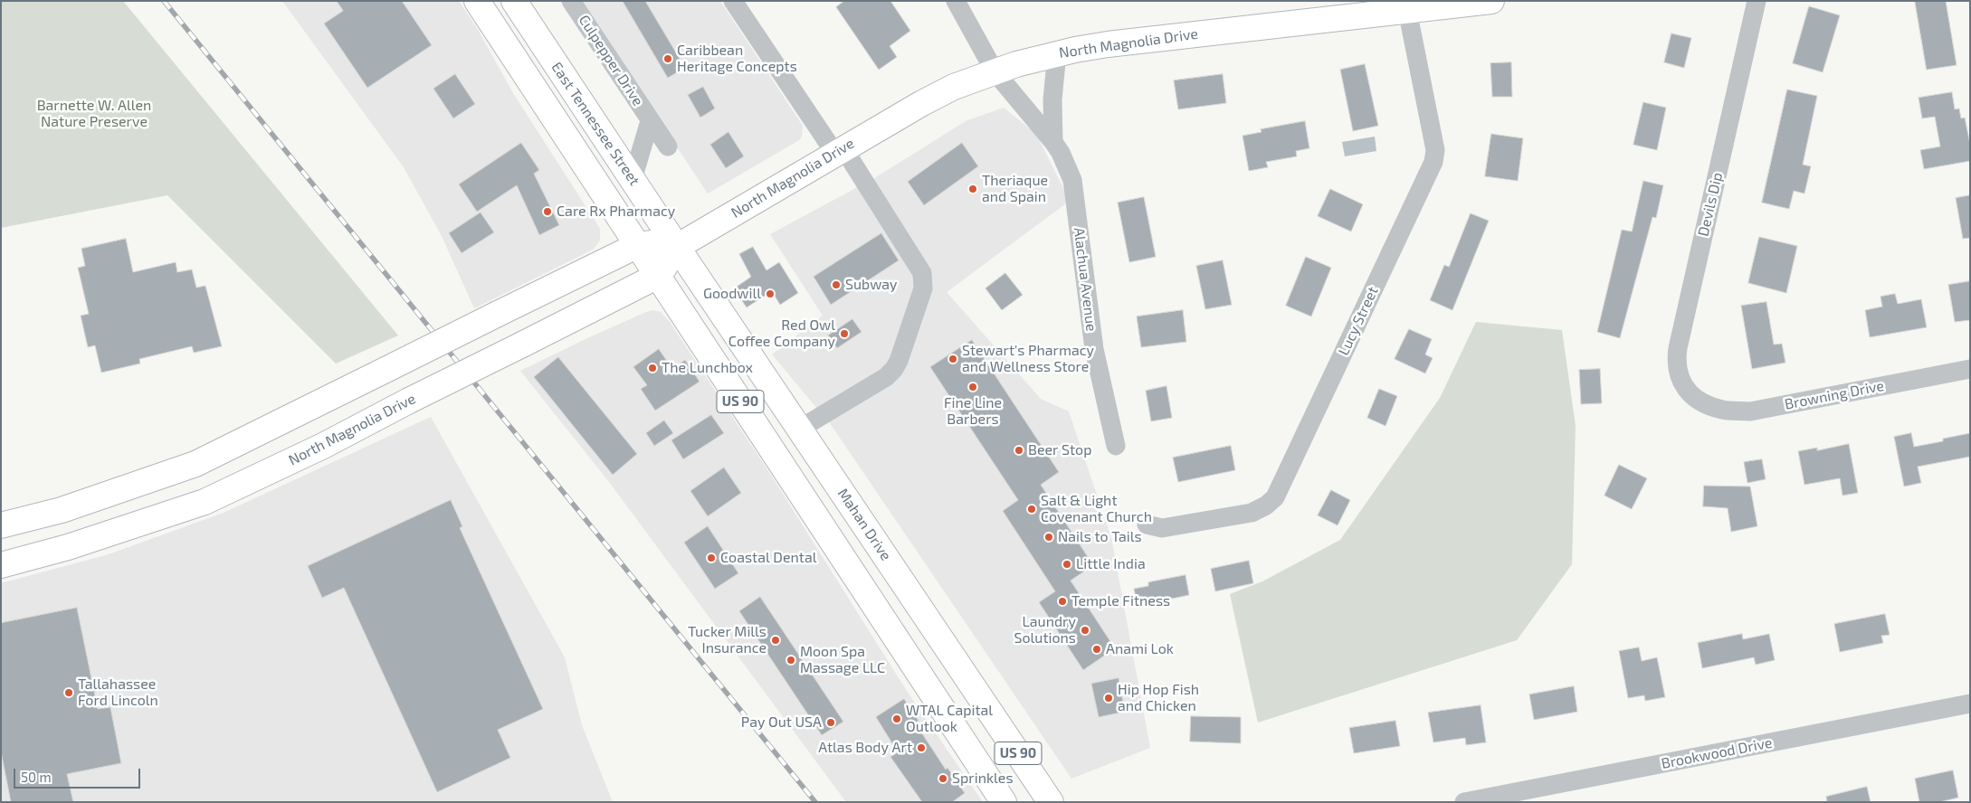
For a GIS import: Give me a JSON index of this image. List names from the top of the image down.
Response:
{
  "streets": {
    "main road": [
      "North Magnolia Drive",
      "East Tennessee Street",
      "US 90",
      "Mahan Drive"
    ],
    "street": [
      "Culpepper Drive",
      "Devils Dip",
      "Alachua Avenue",
      "Lucy Street",
      "Browning Drive",
      "Brookwood Drive"
    ]
  },
  "crossings": [
    ["North Magnolia Drive", "East Tennessee Street"],
    ["North Magnolia Drive", "Alachua Avenue"],
    ["North Magnolia Drive", "Lucy Street"],
    ["North Magnolia Drive", "US 90"],
    ["North Magnolia Drive", "Mahan Drive"],
    ["Culpepper Drive", "East Tennessee Street"],
    ["East Tennessee Street", "US 90"],
    ["East Tennessee Street", "Mahan Drive"],
    ["Devils Dip", "Browning Drive"]
  ],
  "parks": ["Barnette W. Allen Nature Preserve"],
  "places": [
    "Caribbean Heritage Concepts",
    "Theriaque and Spain",
    "Care Rx Pharmacy",
    "Subway",
    "Goodwill",
    "Red Owl Coffee Company",
    "Stewart's Pharmacy and Wellness Store",
    "The Lunchbox",
    "Fine Line Barbers",
    "Beer Stop",
    "Salt & Light Covenant Church",
    "Nails to Tails",
    "Coastal Dental",
    "Little India",
    "Temple Fitness",
    "Laundry Solutions",
    "Tucker Mills Insurance",
    "Anami Lok",
    "Moon Spa Massage LLC",
    "Tallahassee Ford Lincoln",
    "Hip Hop Fish and Chicken",
    "WTAL Capital Outlook",
    "Pay Out USA",
    "Atlas Body Art",
    "Sprinkles"
  ],
  "scale_bar": "50 m"
}
